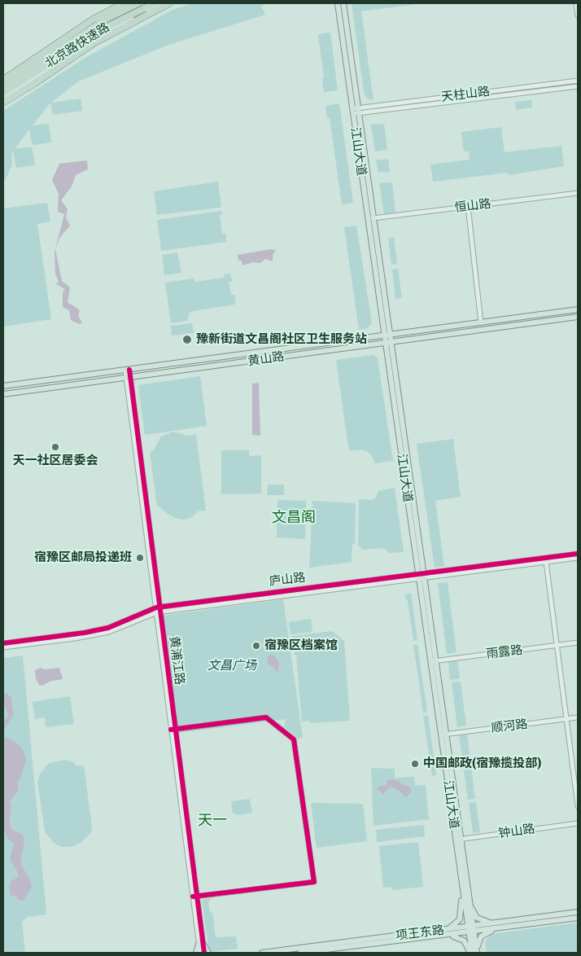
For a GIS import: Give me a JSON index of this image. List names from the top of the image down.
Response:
{
  "streets": {
    "highway": ["北京路快速路"],
    "main road": ["江山大道", "黄山路", "项王东路"],
    "street": [
      "天柱山路",
      "恒山路",
      "庐山路",
      "雨露路",
      "黄浦江路",
      "顺河路",
      "钟山路"
    ]
  },
  "crossings": [
    ["天柱山路", "江山大道"],
    ["江山大道", "恒山路"],
    ["江山大道", "黄山路"],
    ["江山大道", "庐山路"],
    ["江山大道", "雨露路"],
    ["江山大道", "顺河路"],
    ["江山大道", "钟山路"],
    ["江山大道", "项王东路"],
    ["黄山路", "黄浦江路"],
    ["庐山路", "黄浦江路"]
  ],
  "districts": ["文昌阁", "天一"],
  "parks": ["文昌广场"],
  "places": [
    "豫新街道文昌阁社区卫生服务站",
    "天一社区居委会",
    "宿豫区邮局投递班",
    "宿豫区档案馆",
    "中国邮政(宿豫揽投部)"
  ]
}
